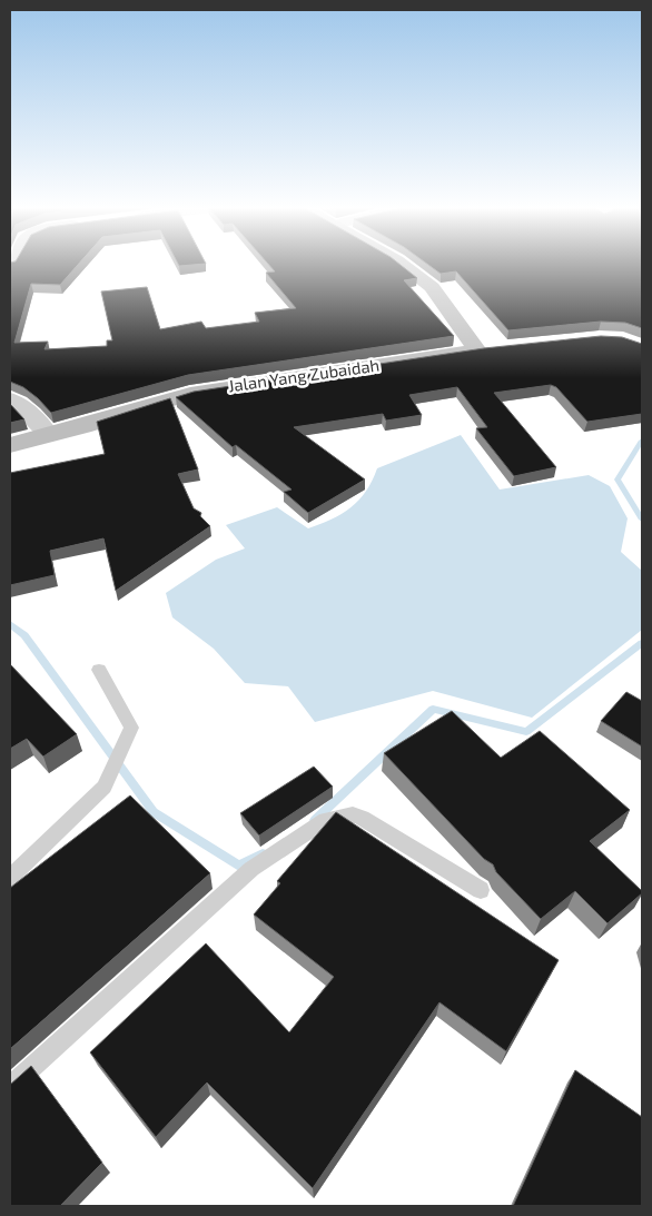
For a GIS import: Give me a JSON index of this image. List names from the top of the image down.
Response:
{
  "streets": {
    "street": ["Jalan Yang Zubaidah"]
  }
}
